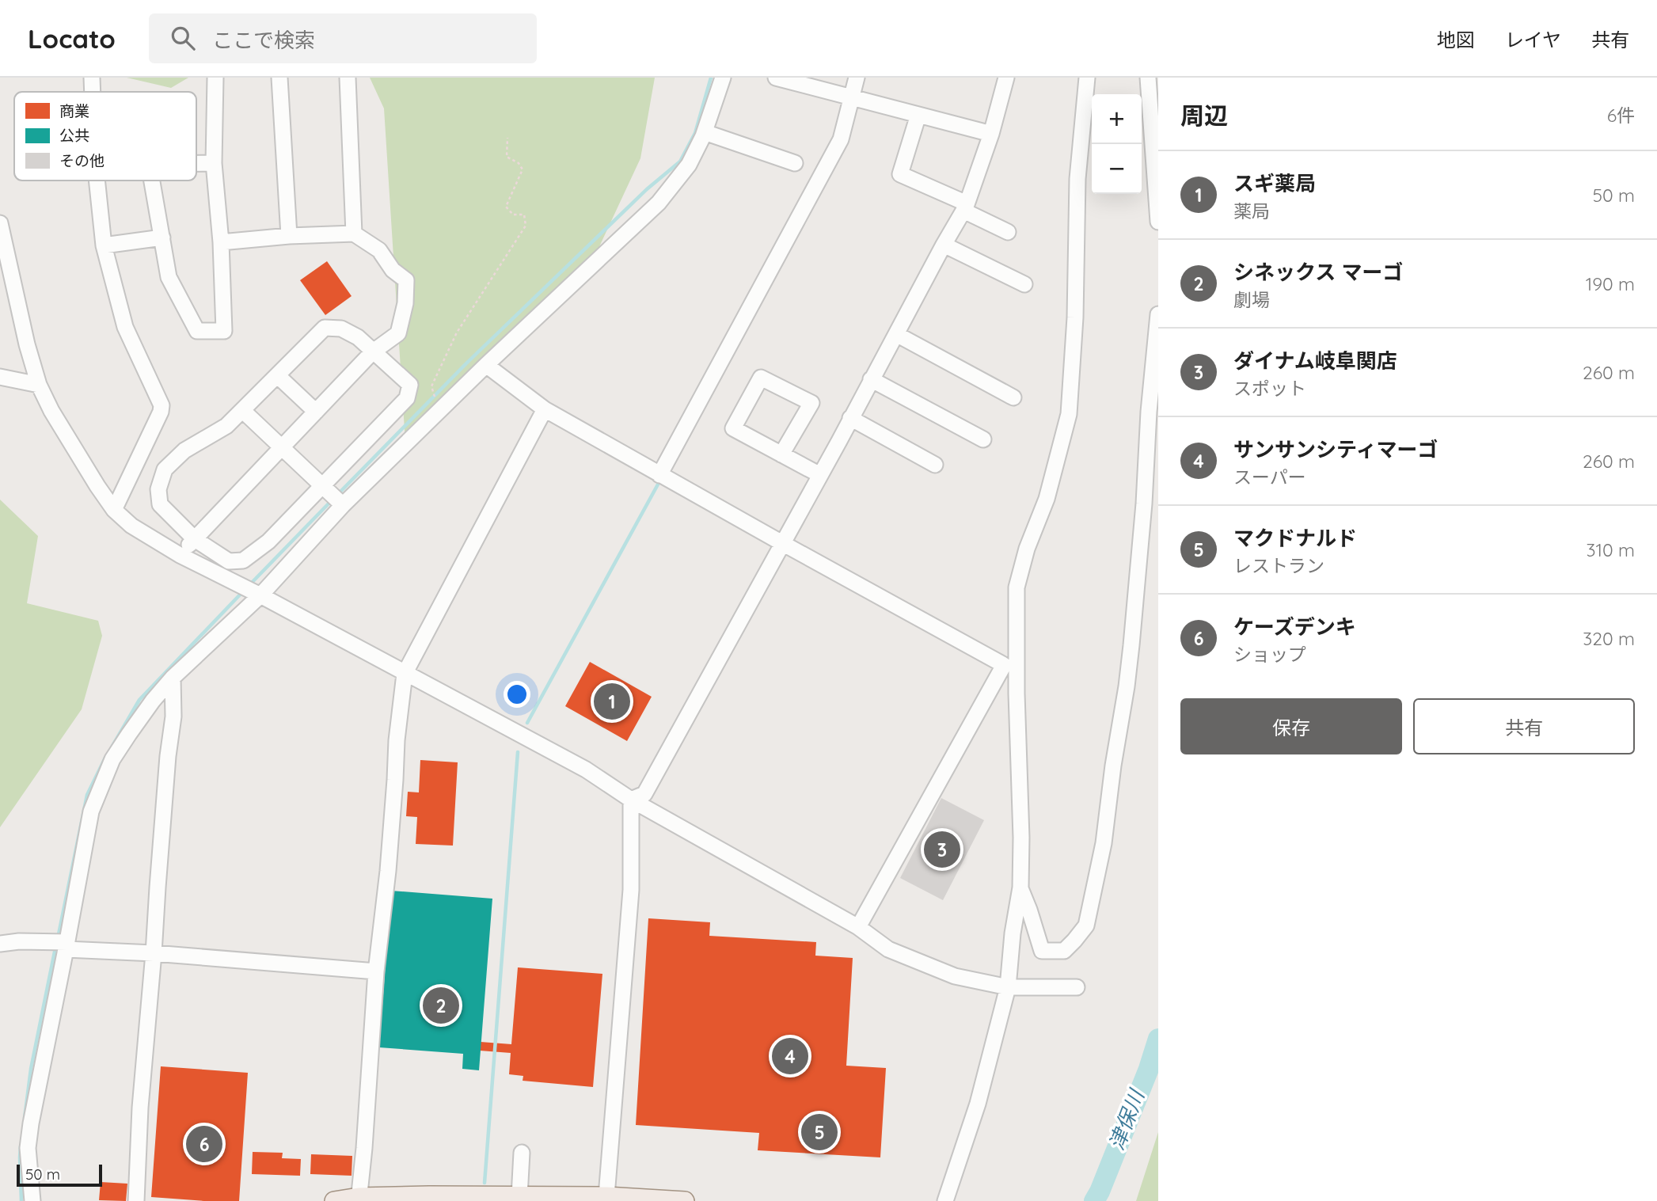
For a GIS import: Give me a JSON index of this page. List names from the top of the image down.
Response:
{
  "water": ["津保川"],
  "legend": ["商業", "公共", "その他"],
  "scale_bar": "50 m",
  "page": {
    "header": "Locato",
    "search": "ここで検索",
    "nav": ["地図", "レイヤ", "共有"],
    "heading": ["周辺", "6件"],
    "map_buttons": ["+", "−"],
    "list": [
      {
        "mark": "1",
        "name": "スギ薬局",
        "note": "薬局",
        "value": "50 m"
      },
      {
        "mark": "2",
        "name": "シネックス マーゴ",
        "note": "劇場",
        "value": "190 m"
      },
      {
        "mark": "3",
        "name": "ダイナム岐阜関店",
        "note": "スポット",
        "value": "260 m"
      },
      {
        "mark": "4",
        "name": "サンサンシティマーゴ",
        "note": "スーパー",
        "value": "260 m"
      },
      {
        "mark": "5",
        "name": "マクドナルド",
        "note": "レストラン",
        "value": "310 m"
      },
      {
        "mark": "6",
        "name": "ケーズデンキ",
        "note": "ショップ",
        "value": "320 m"
      }
    ],
    "pins": [
      "1",
      "3",
      "2",
      "4",
      "5",
      "6"
    ],
    "buttons": ["保存", "共有"],
    "scale": "50 m"
  }
}
